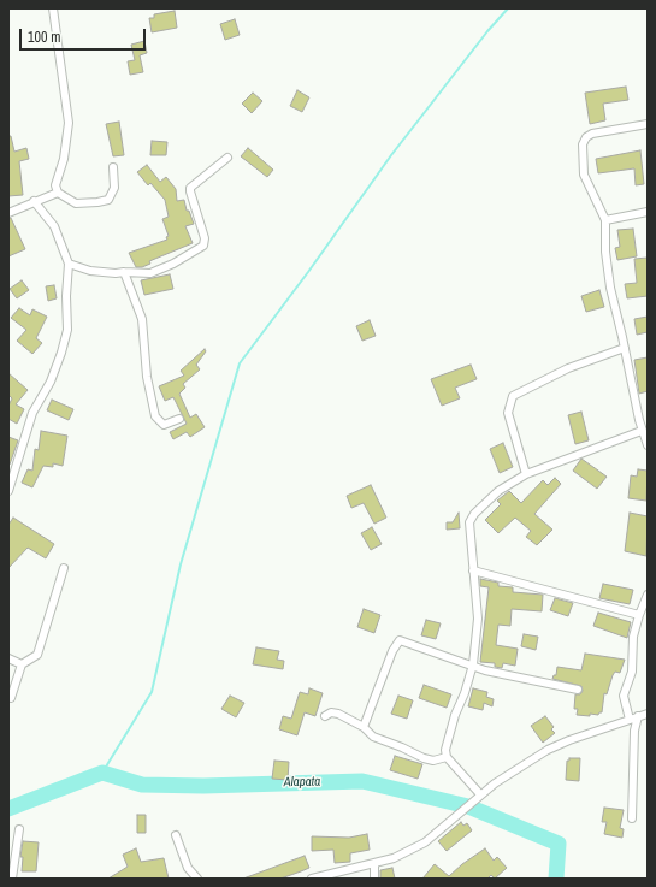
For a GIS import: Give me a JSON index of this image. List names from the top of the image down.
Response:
{
  "water": ["Alapata"],
  "scale_bar": "100 m"
}
